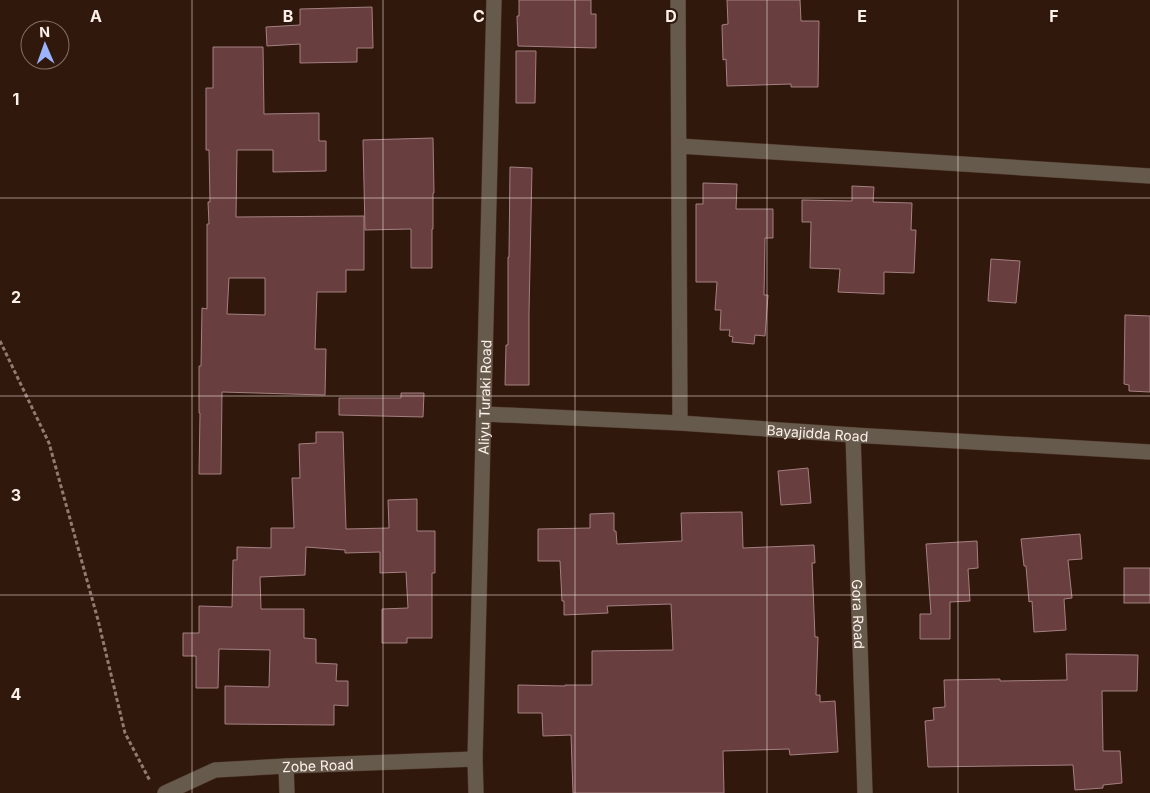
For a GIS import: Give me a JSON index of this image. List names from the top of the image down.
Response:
{
  "streets": {
    "street": [
      "Aliyu Turaki Road",
      "Bayajidda Road",
      "Gora Road",
      "Zobe Road"
    ]
  },
  "crossings": [
    ["Aliyu Turaki Road", "Bayajidda Road"],
    ["Aliyu Turaki Road", "Zobe Road"],
    ["Bayajidda Road", "Gora Road"]
  ],
  "north": "top",
  "grid": {
    "columns": [
      "A",
      "B",
      "C",
      "D",
      "E",
      "F"
    ],
    "rows": [
      "1",
      "2",
      "3",
      "4"
    ]
  }
}
